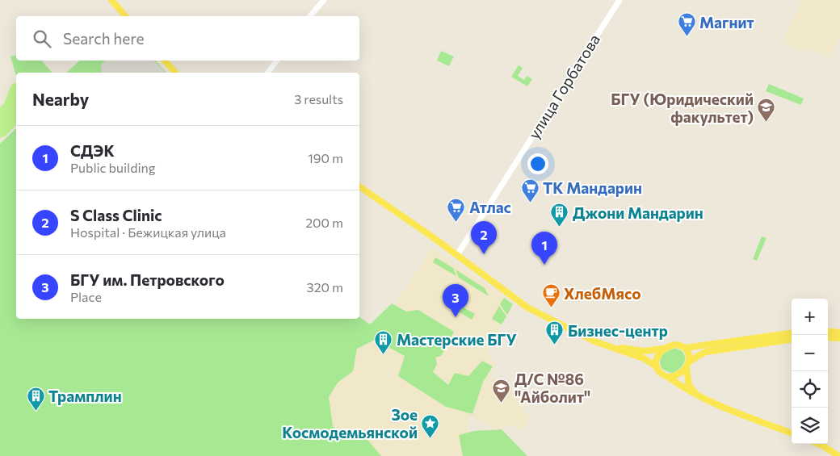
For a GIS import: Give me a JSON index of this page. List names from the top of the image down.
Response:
{
  "streets": {
    "main road": ["улица Горбатова"]
  },
  "places": {
    "supermarket": ["Магнит", "ТК Мандарин", "Атлас"],
    "school or university": ["БГУ (Юридический факультет)", "Д/С №86 \"Айболит\""],
    "building": [
      "Джони Мандарин",
      "Бизнес-центр",
      "Мастерские БГУ",
      "Трамплин"
    ],
    "cafe": ["ХлебМясо"],
    "place": ["Зое Космодемьянской"]
  },
  "page": {
    "search": "Search here",
    "heading": ["Nearby", "3 results"],
    "list": [
      {
        "mark": "1",
        "name": "СДЭК",
        "note": "Public building",
        "value": "190 m"
      },
      {
        "mark": "2",
        "name": "S Class Clinic",
        "note": "Hospital · Бежицкая улица",
        "value": "200 m"
      },
      {
        "mark": "3",
        "name": "БГУ им. Петровского",
        "note": "Place",
        "value": "320 m"
      }
    ],
    "pins": ["2", "1", "3"],
    "map_buttons": ["+", "−"]
  }
}
